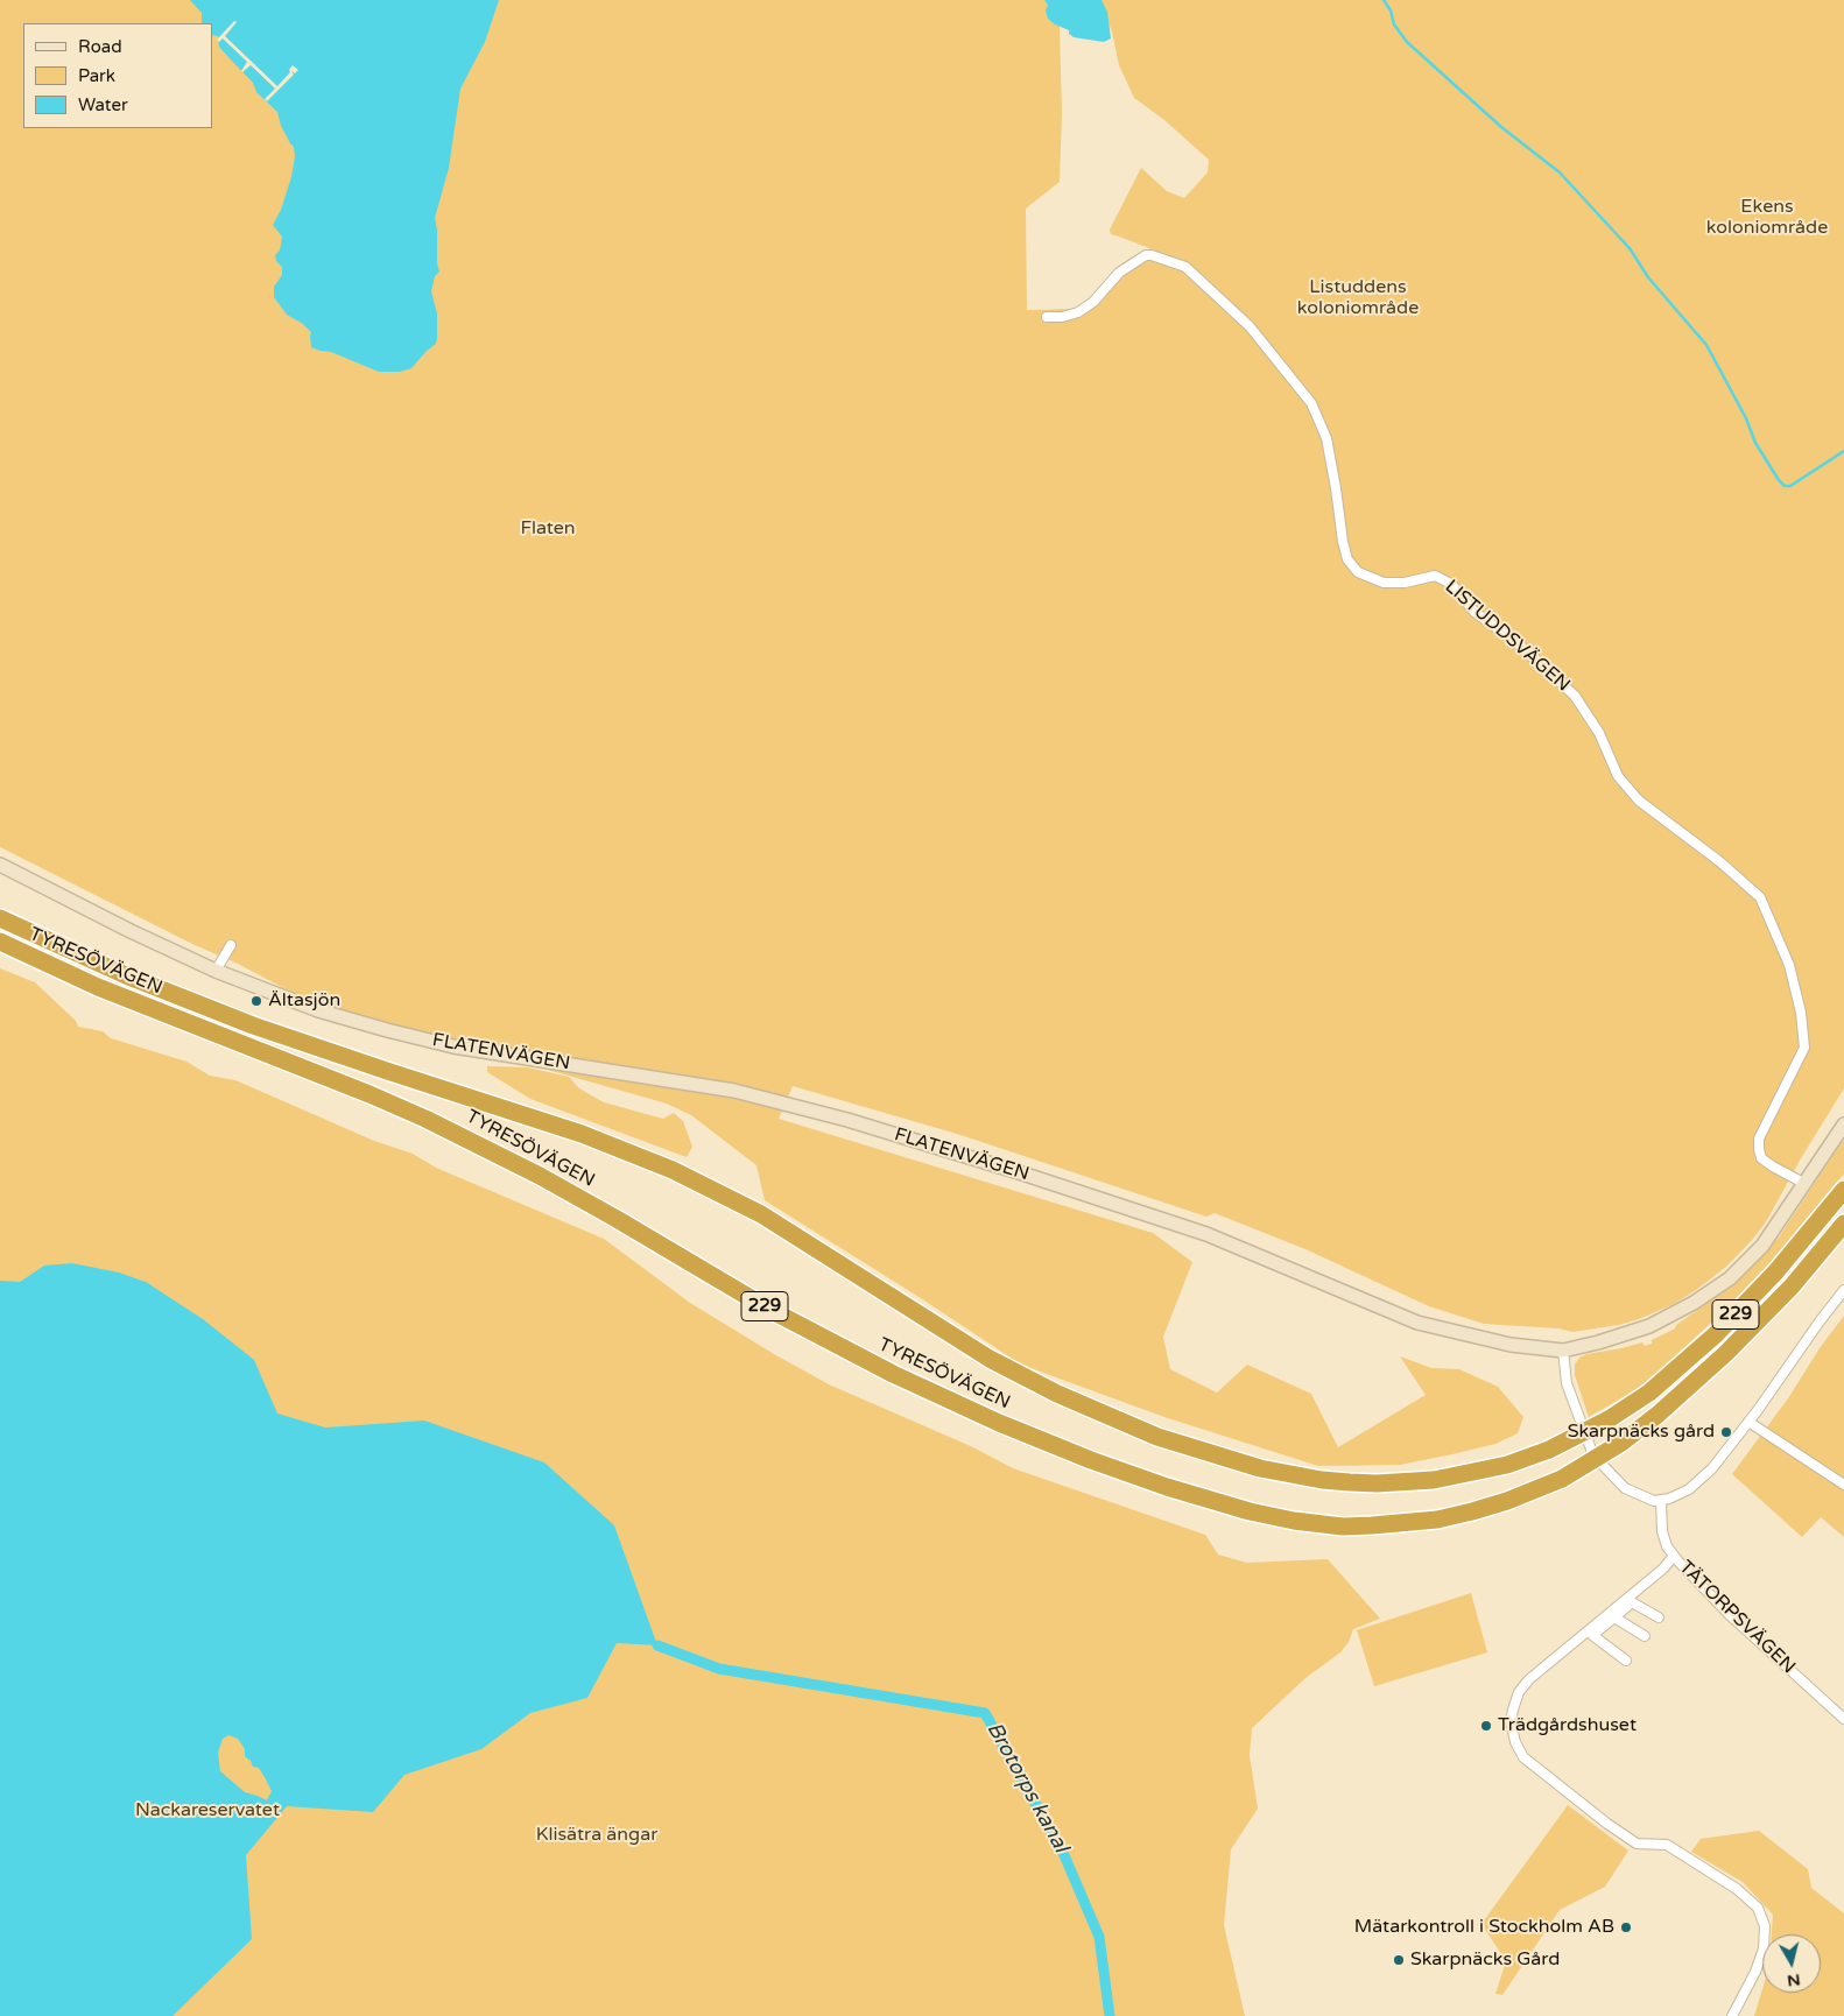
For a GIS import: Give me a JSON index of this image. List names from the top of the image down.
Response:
{
  "streets": {
    "highway": ["TYRESÖVÄGEN", "229"],
    "street": ["LISTUDDSVÄGEN", "FLATENVÄGEN", "TÄTORPSVÄGEN"]
  },
  "crossings": [
    ["LISTUDDSVÄGEN", "FLATENVÄGEN"]
  ],
  "water": ["Brotorps kanal"],
  "parks": [
    "Ekens koloniområde",
    "Listuddens koloniområde",
    "Flaten",
    "Nackareservatet",
    "Klisätra ängar"
  ],
  "places": [
    "Ältasjön",
    "Skarpnäcks gård",
    "Trädgårdshuset",
    "Mätarkontroll i Stockholm AB",
    "Skarpnäcks Gård"
  ],
  "legend": ["Road", "Park", "Water"],
  "north": "bottom"
}
